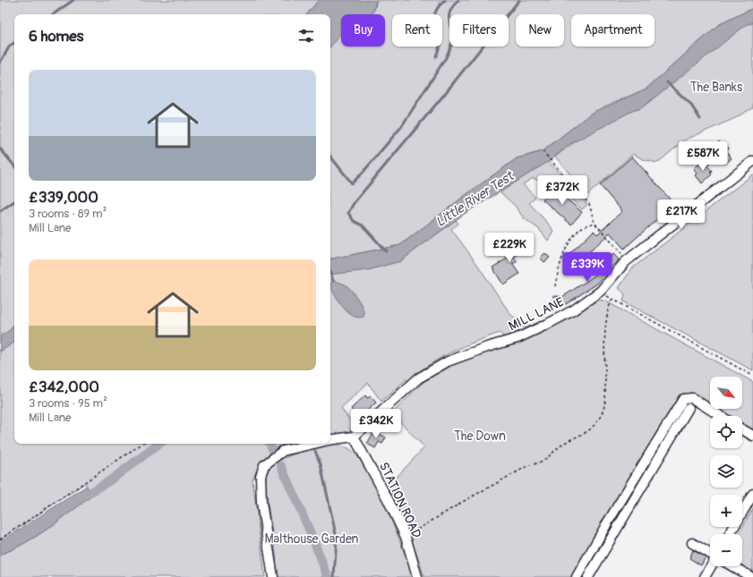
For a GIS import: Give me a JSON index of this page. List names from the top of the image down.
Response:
{
  "streets": {
    "street": ["MILL LANE", "STATION ROAD"]
  },
  "crossings": [
    ["MILL LANE", "STATION ROAD"]
  ],
  "water": ["Little River Test"],
  "parks": ["The Banks", "The Down", "Malthouse Garden"],
  "north": "bottom right",
  "page": {
    "chip": [
      "Buy",
      "Rent",
      "Filters",
      "New",
      "Apartment"
    ],
    "heading": "6 homes",
    "list": [
      {
        "name": "£339,000",
        "note": "3 rooms · 89 m² · Mill Lane"
      },
      {
        "name": "£342,000",
        "note": "3 rooms · 95 m² · Mill Lane"
      }
    ],
    "price": [
      "£587K",
      "£372K",
      "£217K",
      "£229K",
      "£339K",
      "£342K"
    ],
    "map_buttons": ["+", "−"]
  }
}
